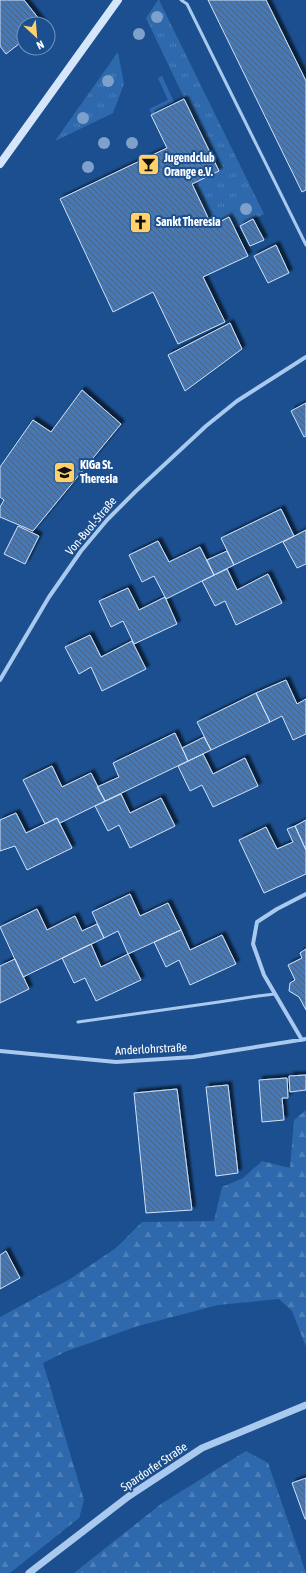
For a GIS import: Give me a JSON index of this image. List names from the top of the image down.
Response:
{
  "streets": {
    "street": ["Von-Buol-Straße", "Anderlohrstraße", "Spardorfer Straße"]
  },
  "places": {
    "bar": ["Jugendclub Orange e.V."],
    "church": ["Sankt Theresia"],
    "school or university": ["KiGa St. Theresia"]
  },
  "north": "bottom right"
}
